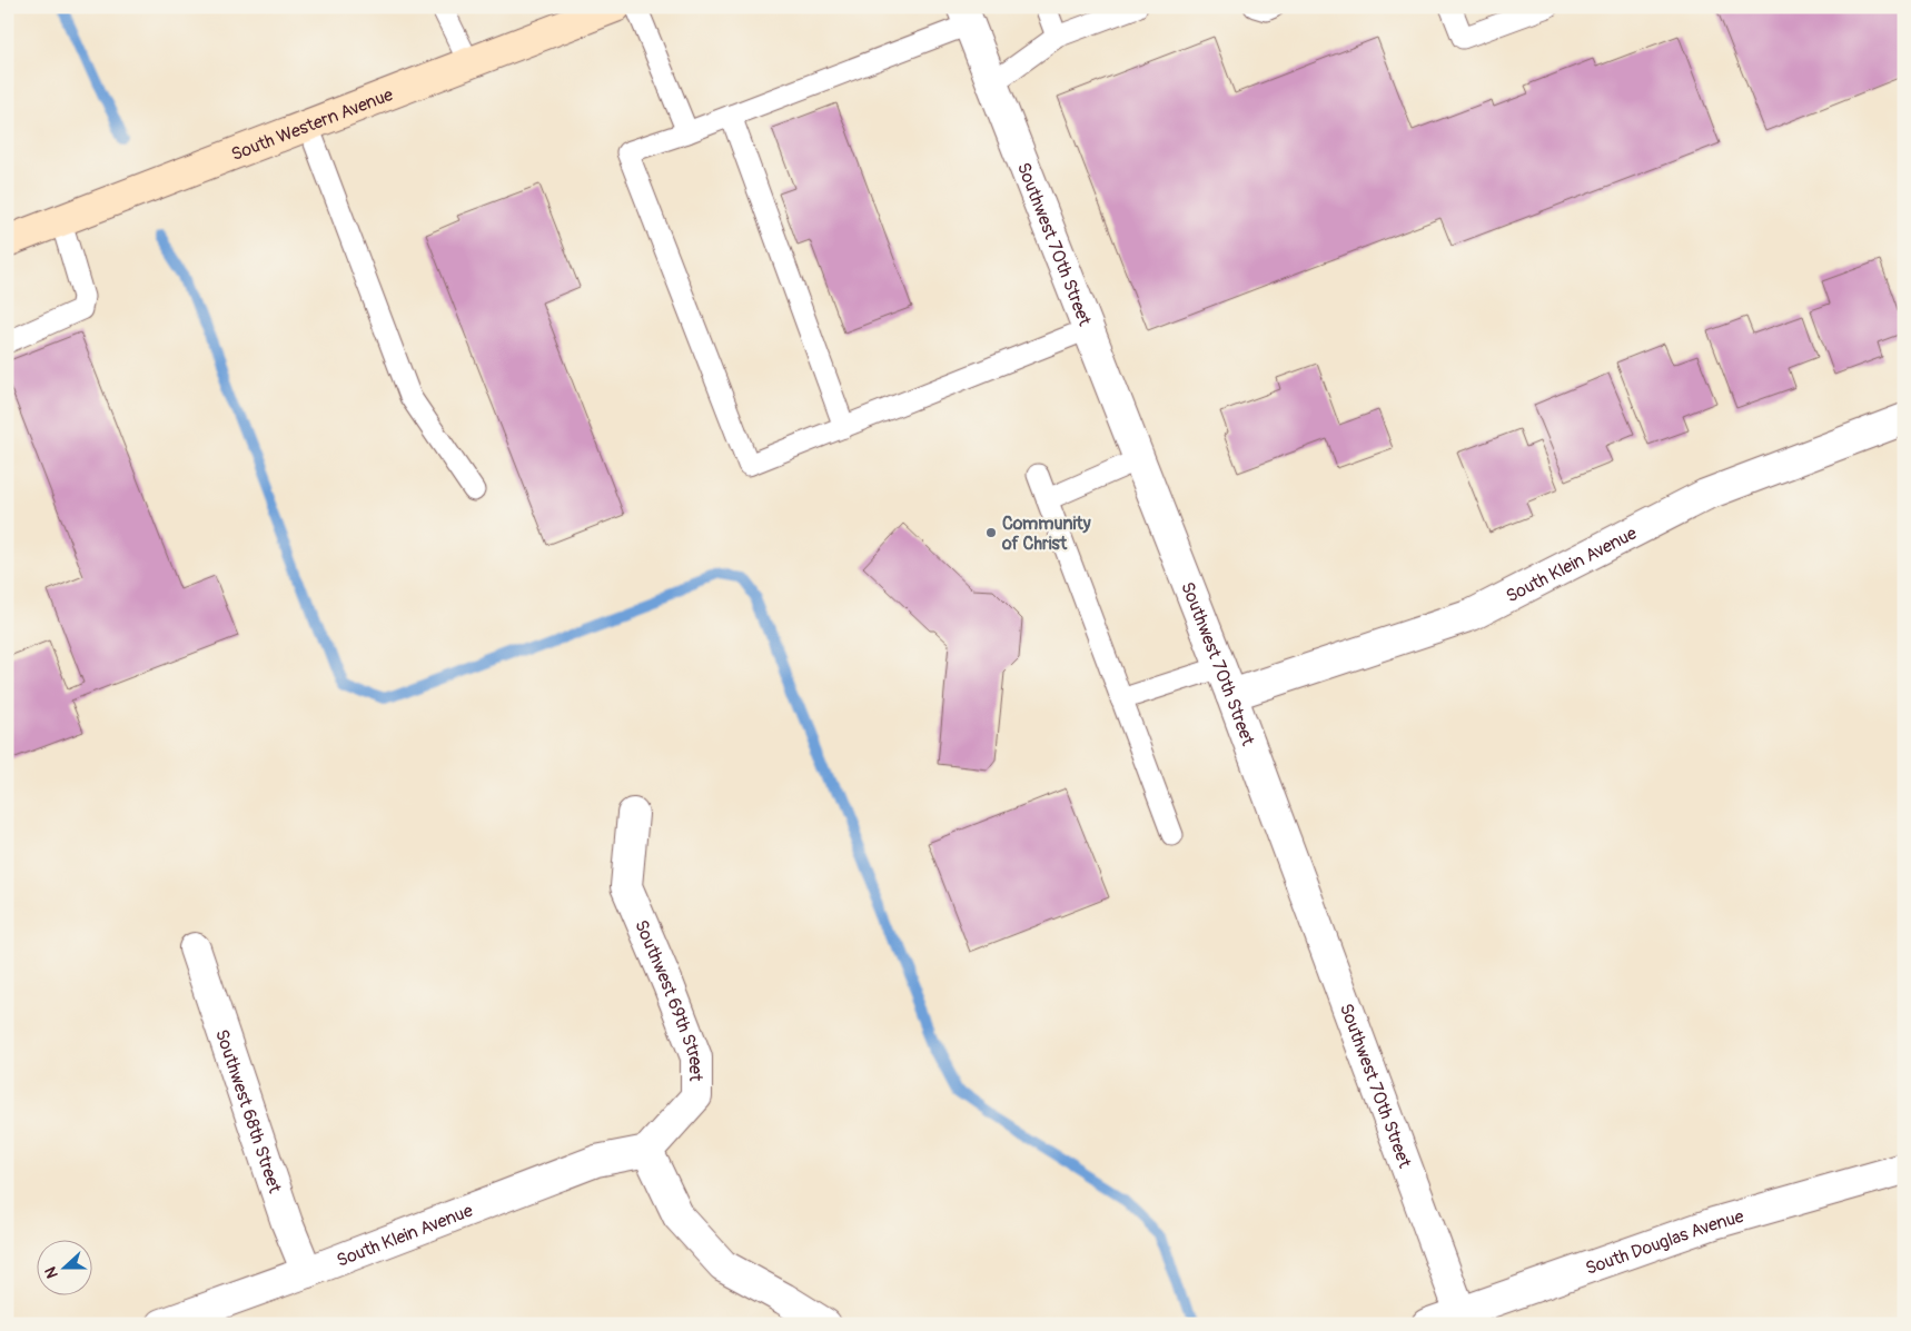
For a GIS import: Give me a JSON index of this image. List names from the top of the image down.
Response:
{
  "streets": {
    "main road": ["South Western Avenue"],
    "street": [
      "Southwest 70th Street",
      "South Klein Avenue",
      "Southwest 69th Street",
      "Southwest 68th Street",
      "South Douglas Avenue"
    ]
  },
  "crossings": [
    ["Southwest 70th Street", "South Klein Avenue"],
    ["Southwest 70th Street", "South Douglas Avenue"],
    ["South Klein Avenue", "Southwest 69th Street"],
    ["South Klein Avenue", "Southwest 68th Street"]
  ],
  "places": ["Community of Christ"],
  "north": "left"
}
